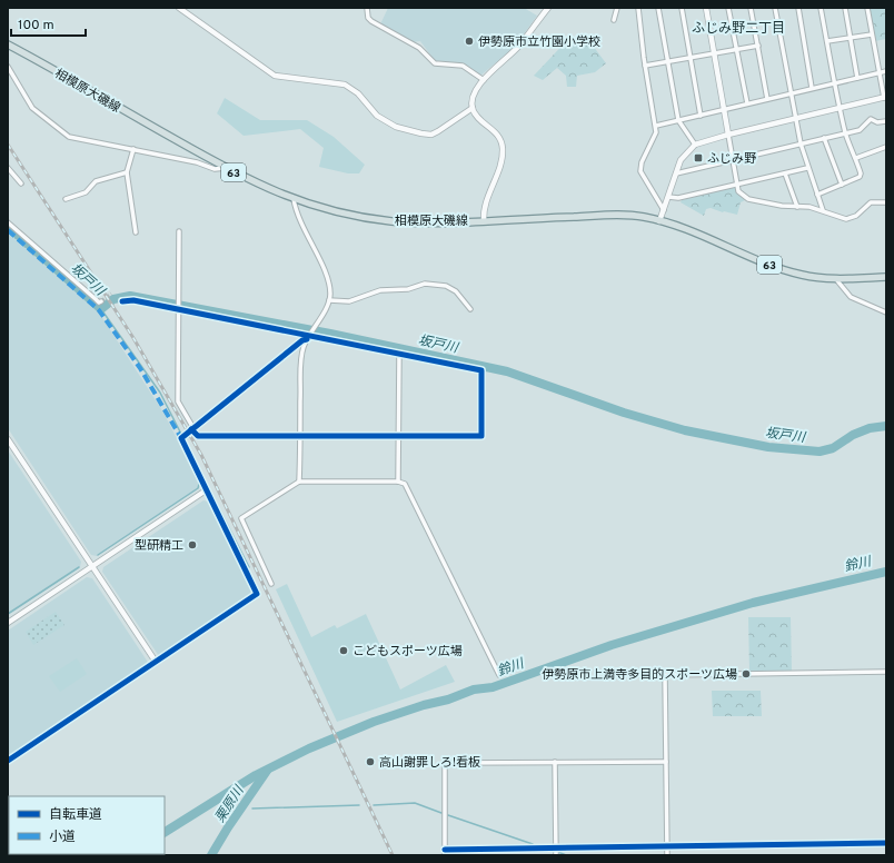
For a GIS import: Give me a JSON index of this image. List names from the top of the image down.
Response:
{
  "streets": {
    "main road": ["相模原大磯線", "63"]
  },
  "districts": ["ふじみ野二丁目"],
  "water": ["坂戸川", "鈴川", "栗原川"],
  "places": {
    "other": [
      "伊勢原市立竹園小学校",
      "型研精工",
      "こどもスポーツ広場",
      "伊勢原市上満寺多目的スポーツ広場",
      "高山謝罪しろ!看板"
    ],
    "transit": ["ふじみ野"]
  },
  "legend": ["自転車道", "小道"],
  "scale_bar": "100 m"
}
